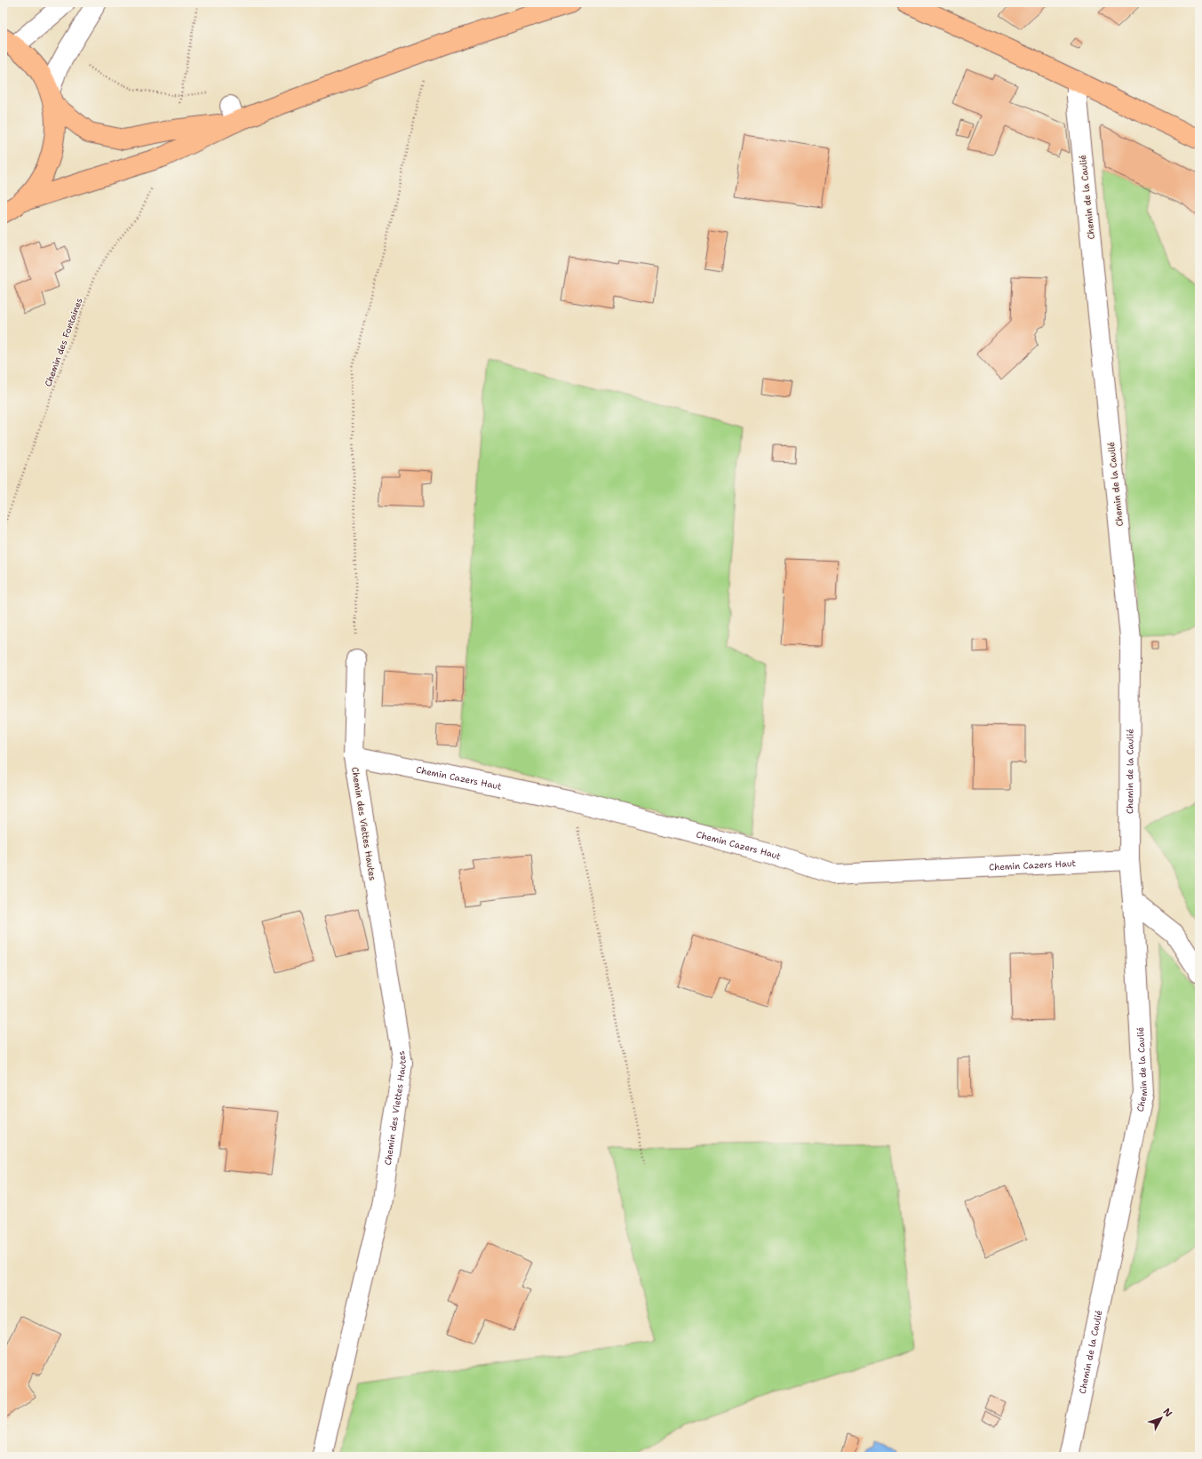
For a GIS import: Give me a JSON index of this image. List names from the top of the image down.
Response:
{
  "streets": {
    "street": ["Chemin de la Caulié", "Chemin Cazers Haut", "Chemin des Viettes Hautes"],
    "path": ["Chemin des Fontaines"]
  },
  "crossings": [
    ["Chemin de la Caulié", "Chemin Cazers Haut"],
    ["Chemin Cazers Haut", "Chemin des Viettes Hautes"]
  ],
  "north": "top right"
}
